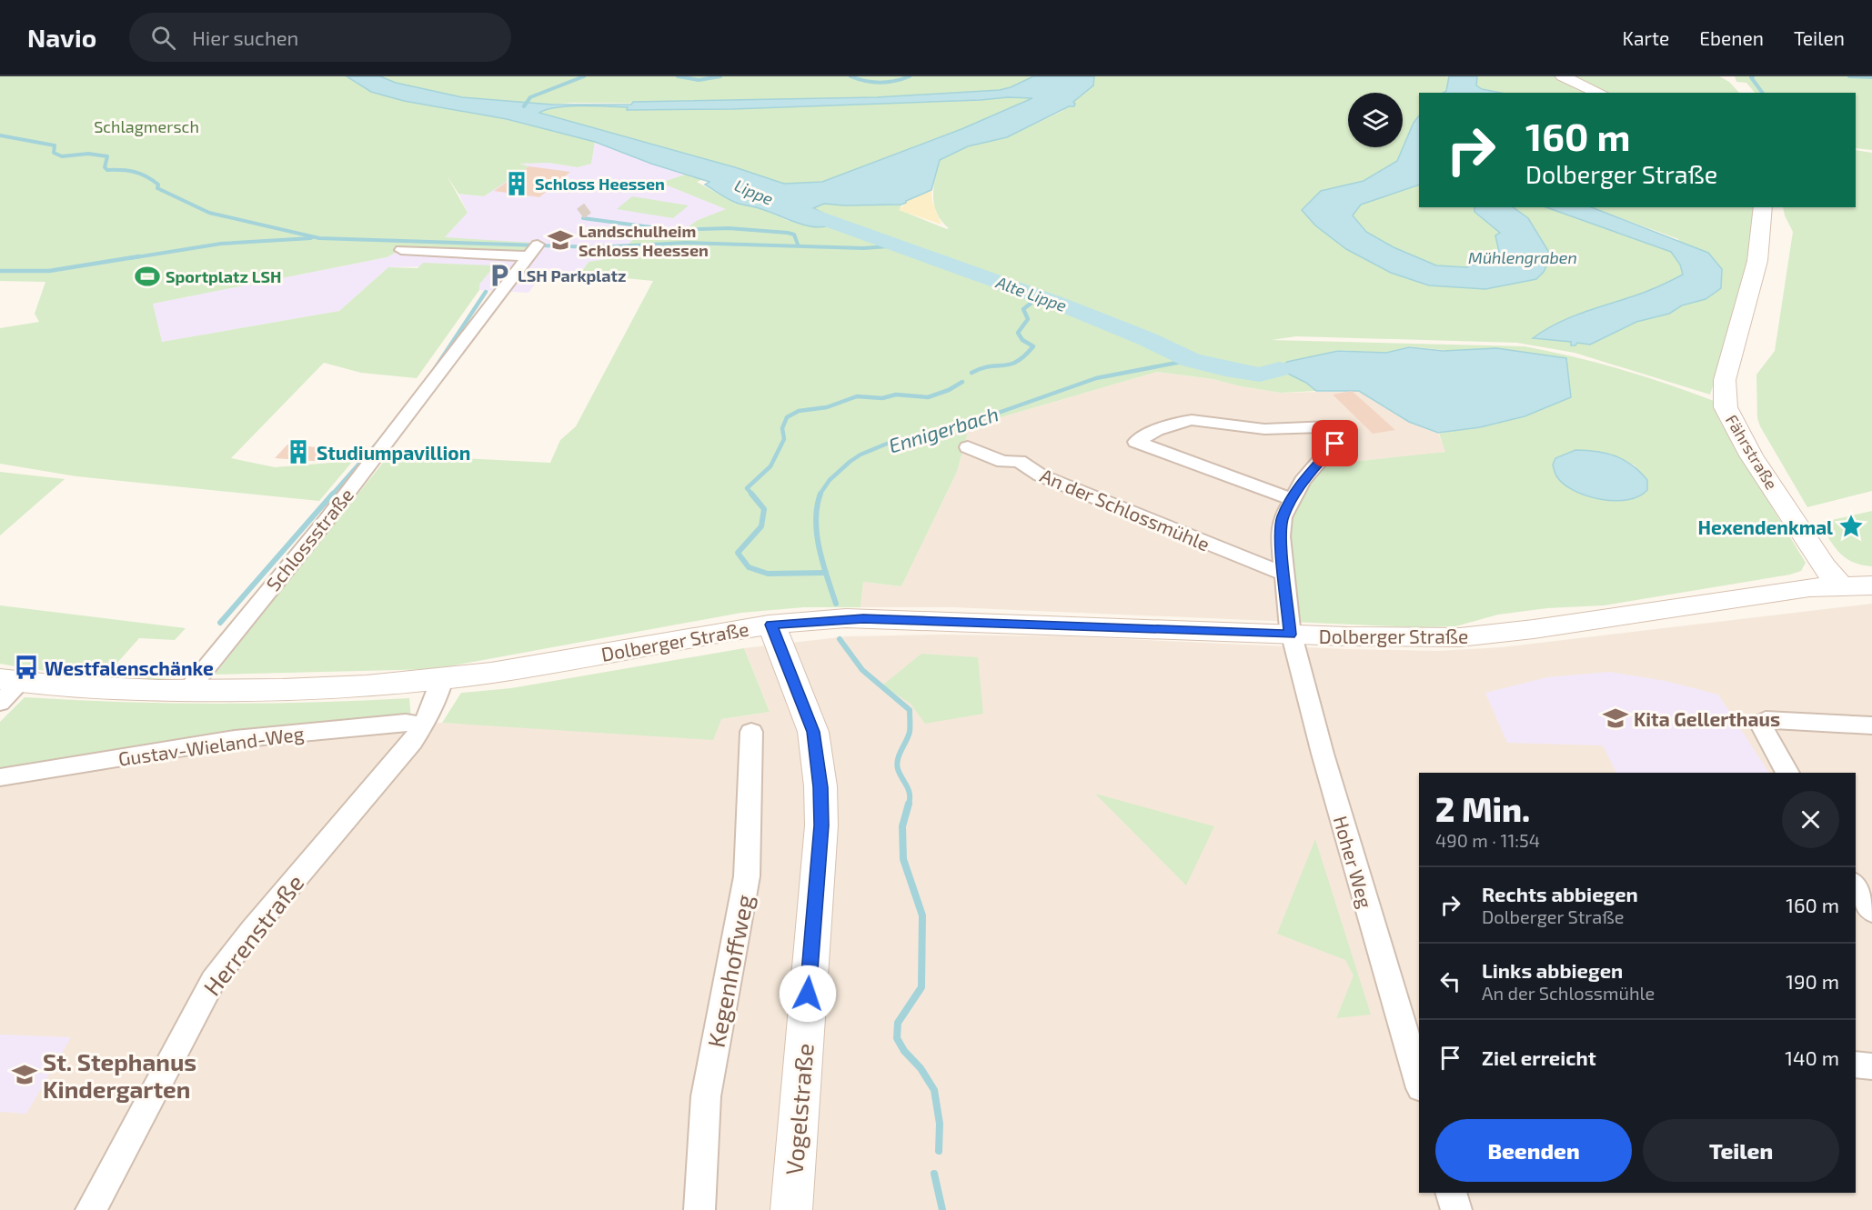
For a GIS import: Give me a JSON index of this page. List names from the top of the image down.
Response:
{
  "streets": {
    "main road": ["Fährstraße", "Dolberger Straße", "Vogelstraße"],
    "street": [
      "An der Schlossmühle",
      "Schlossstraße",
      "Gustav-Wieland-Weg",
      "Hoher Weg",
      "Herrenstraße",
      "Kegenhoffweg"
    ]
  },
  "crossings": [
    ["Fährstraße", "Dolberger Straße"],
    ["Schlossstraße", "Dolberger Straße"],
    ["Dolberger Straße", "Hoher Weg"],
    ["Dolberger Straße", "Herrenstraße"],
    ["Dolberger Straße", "Vogelstraße"],
    ["Gustav-Wieland-Weg", "Herrenstraße"]
  ],
  "water": [
    "Lippe",
    "Mühlengraben",
    "Alte Lippe",
    "Ennigerbach"
  ],
  "parks": ["Schlagmersch"],
  "places": {
    "building": ["Schloss Heessen", "Studiumpavillion"],
    "school or university": ["Landschulheim Schloss Heessen", "Kita Gellerthaus", "St. Stephanus Kindergarten"],
    "parking": ["LSH Parkplatz"],
    "sports": ["Sportplatz LSH"],
    "place": ["Hexendenkmal"],
    "bus stop": ["Westfalenschänke"]
  },
  "page": {
    "header": "Navio",
    "search": "Hier suchen",
    "nav": ["Karte", "Ebenen", "Teilen"],
    "turn": ["160 m", "Dolberger Straße"],
    "heading": ["2 Min.", "490 m · 11:54"],
    "list": [
      {
        "name": "Rechts abbiegen",
        "note": "Dolberger Straße",
        "value": "160 m"
      },
      {
        "name": "Links abbiegen",
        "note": "An der Schlossmühle",
        "value": "190 m"
      },
      {
        "name": "Ziel erreicht",
        "value": "140 m"
      }
    ],
    "buttons": ["Beenden", "Teilen"]
  }
}
